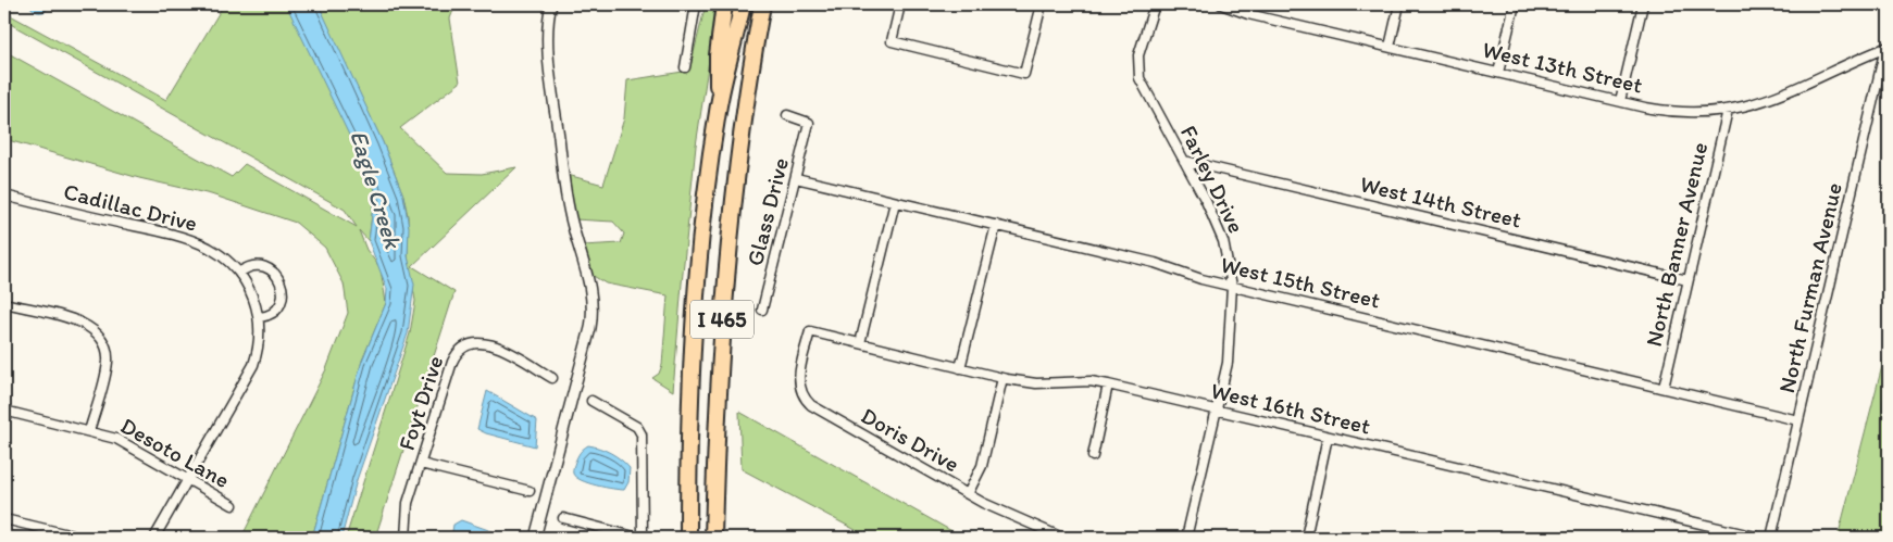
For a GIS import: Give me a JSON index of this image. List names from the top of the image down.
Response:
{
  "streets": {
    "highway": ["I 465"],
    "street": [
      "West 13th Street",
      "Farley Drive",
      "West 14th Street",
      "Cadillac Drive",
      "Glass Drive",
      "North Banner Avenue",
      "West 15th Street",
      "North Furman Avenue",
      "Foyt Drive",
      "West 16th Street",
      "Doris Drive",
      "Desoto Lane"
    ]
  },
  "crossings": [
    ["West 13th Street", "North Banner Avenue"],
    ["West 13th Street", "North Furman Avenue"],
    ["Farley Drive", "West 14th Street"],
    ["Farley Drive", "West 15th Street"],
    ["Farley Drive", "West 16th Street"],
    ["West 14th Street", "North Banner Avenue"],
    ["Cadillac Drive", "Desoto Lane"],
    ["Glass Drive", "West 15th Street"],
    ["North Banner Avenue", "West 15th Street"],
    ["West 15th Street", "North Furman Avenue"],
    ["West 16th Street", "Doris Drive"]
  ],
  "water": ["Eagle Creek"]
}
